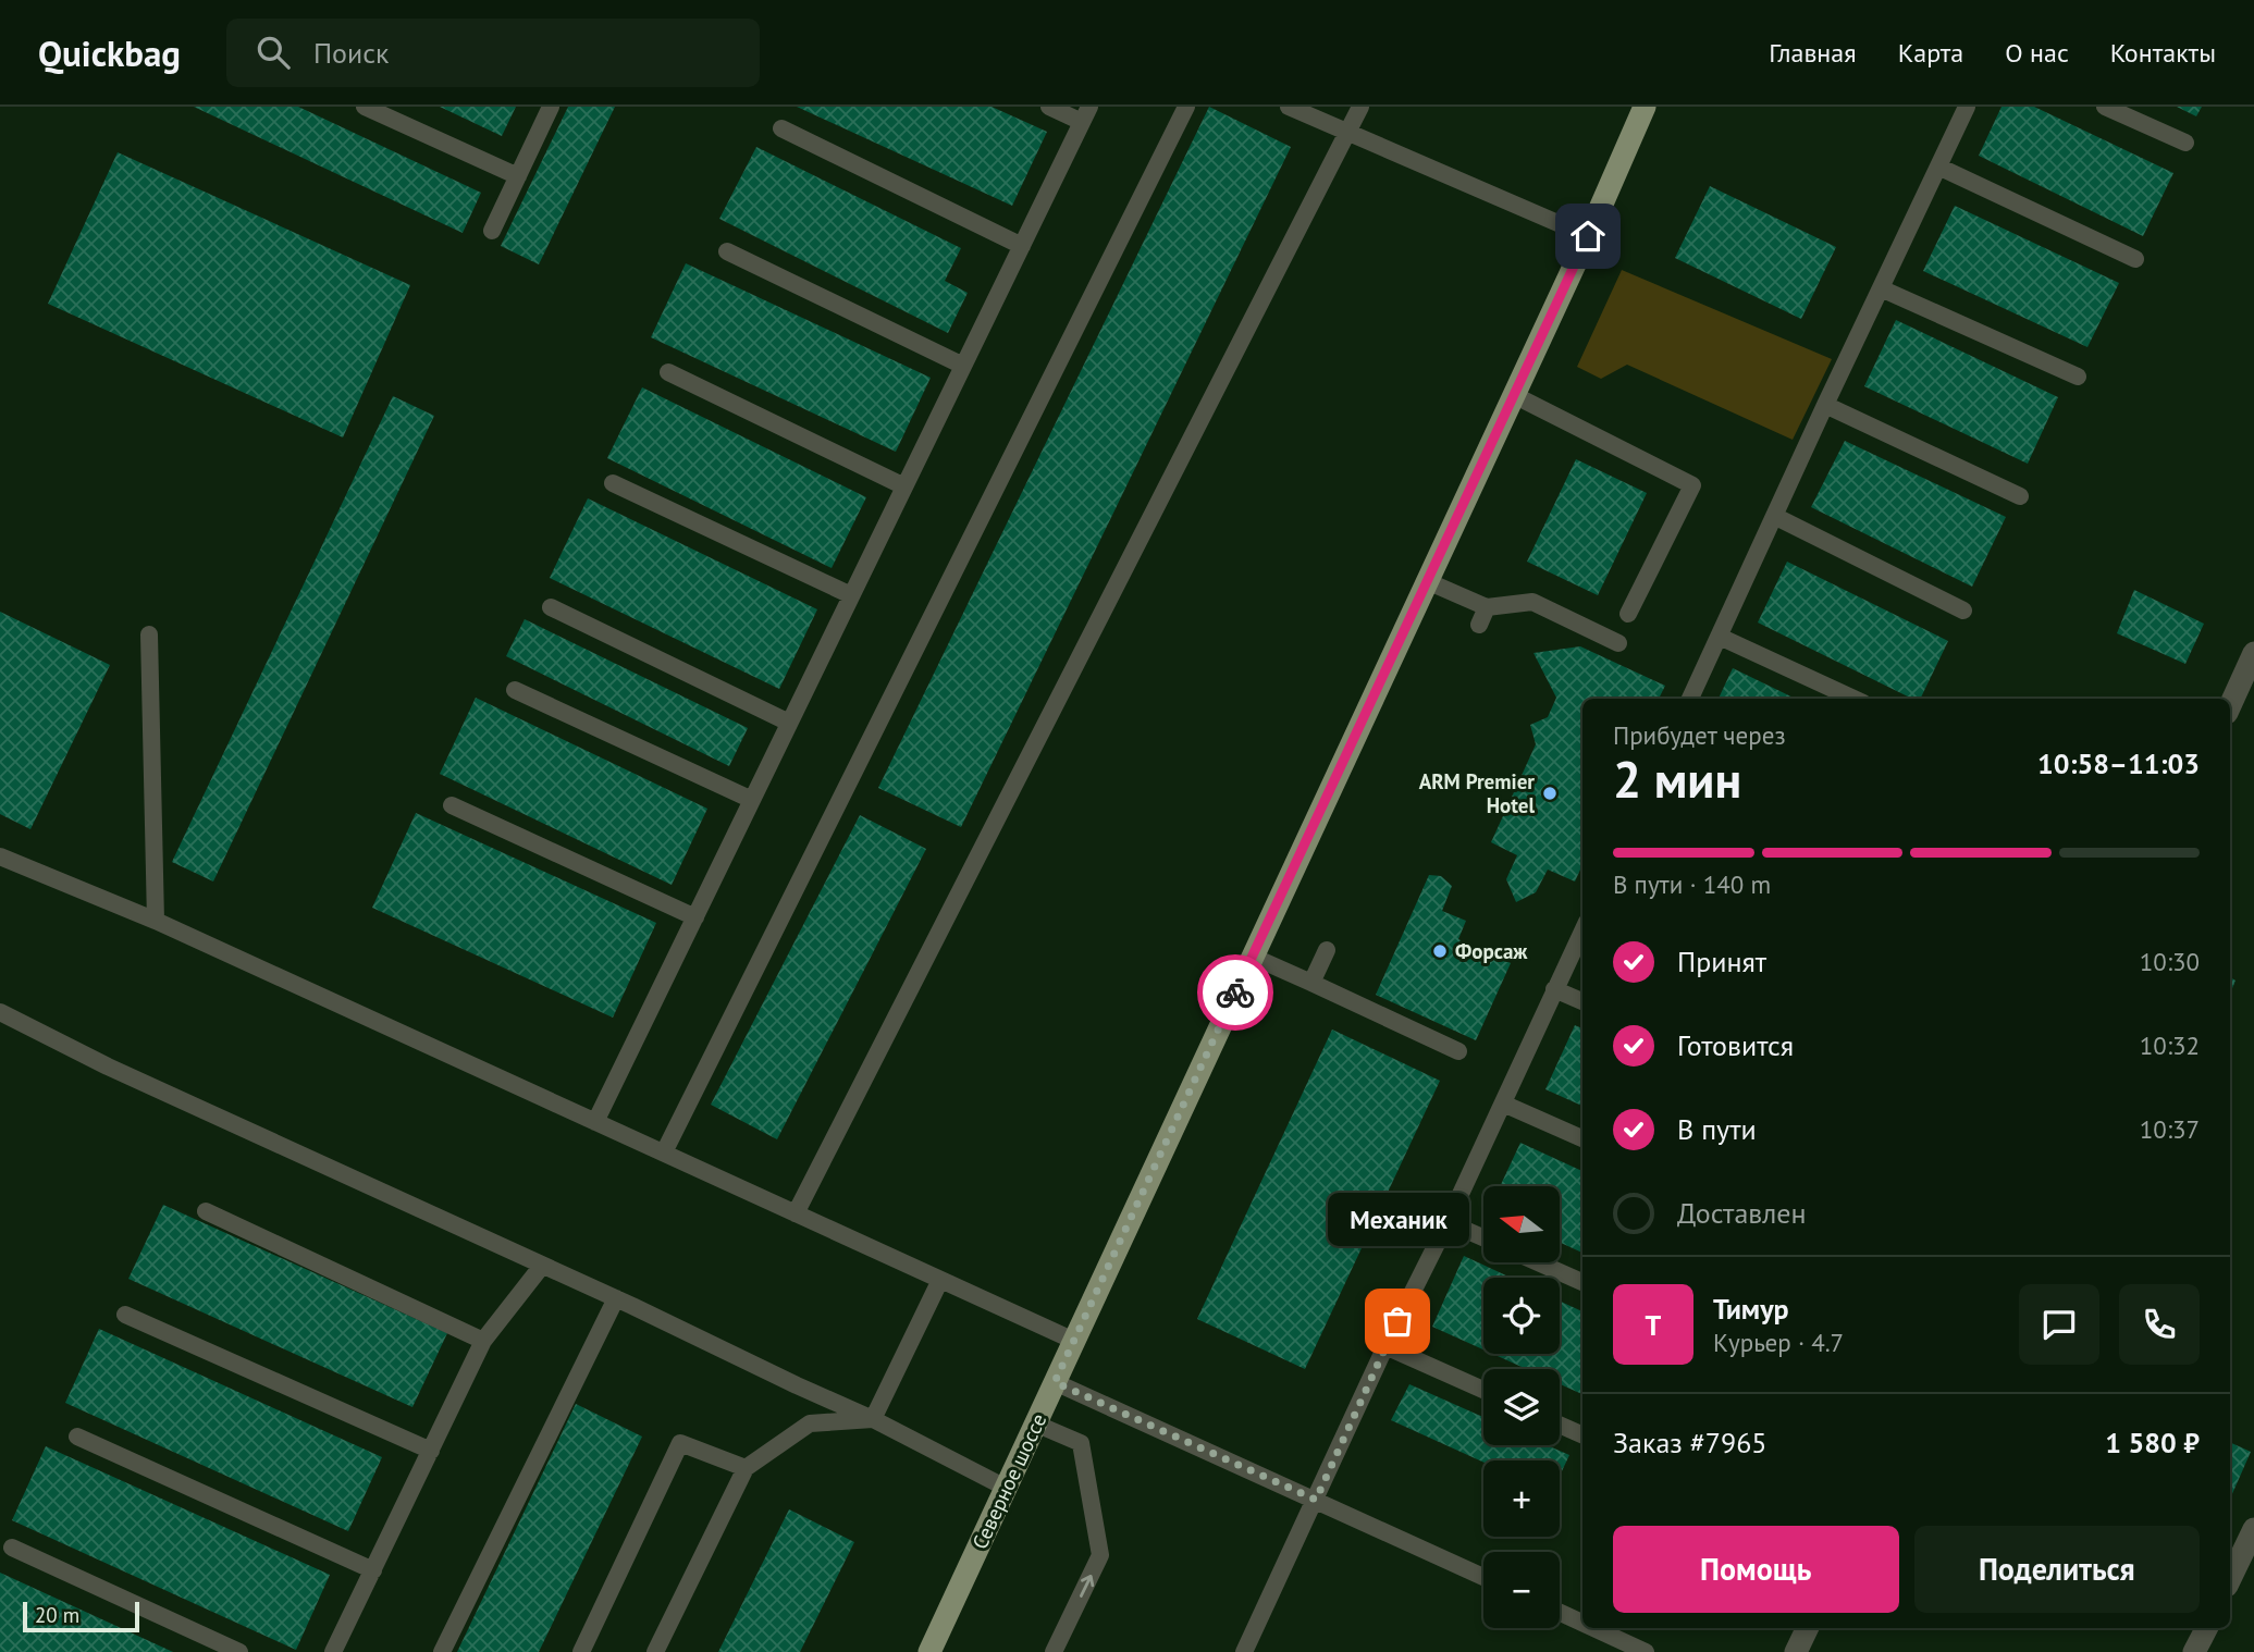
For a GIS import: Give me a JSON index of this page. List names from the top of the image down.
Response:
{
  "streets": {
    "main road": ["Северное шоссе"]
  },
  "places": ["ARM Premier Hotel", "Форсаж", "Механик"],
  "scale_bar": "20 m",
  "north": "left",
  "page": {
    "header": "Quickbag",
    "search": "Поиск",
    "nav": [
      "Главная",
      "Карта",
      "О нас",
      "Контакты"
    ],
    "heading": ["2 мин", "Прибудет через", "10:58–11:03"],
    "panel": [
      "Тимур",
      "Курьер · 4.7",
      "Заказ #7965",
      "1 580 ₽"
    ],
    "bar": "В пути · 140 m",
    "list": [
      ["Принят", "10:30"],
      ["Готовится", "10:32"],
      ["В пути", "10:37"],
      "Доставлен"
    ],
    "map_buttons": ["+", "−"],
    "bubble": "Механик",
    "round": "Т",
    "buttons": ["Помощь", "Поделиться"],
    "scale": "20 m"
  }
}
